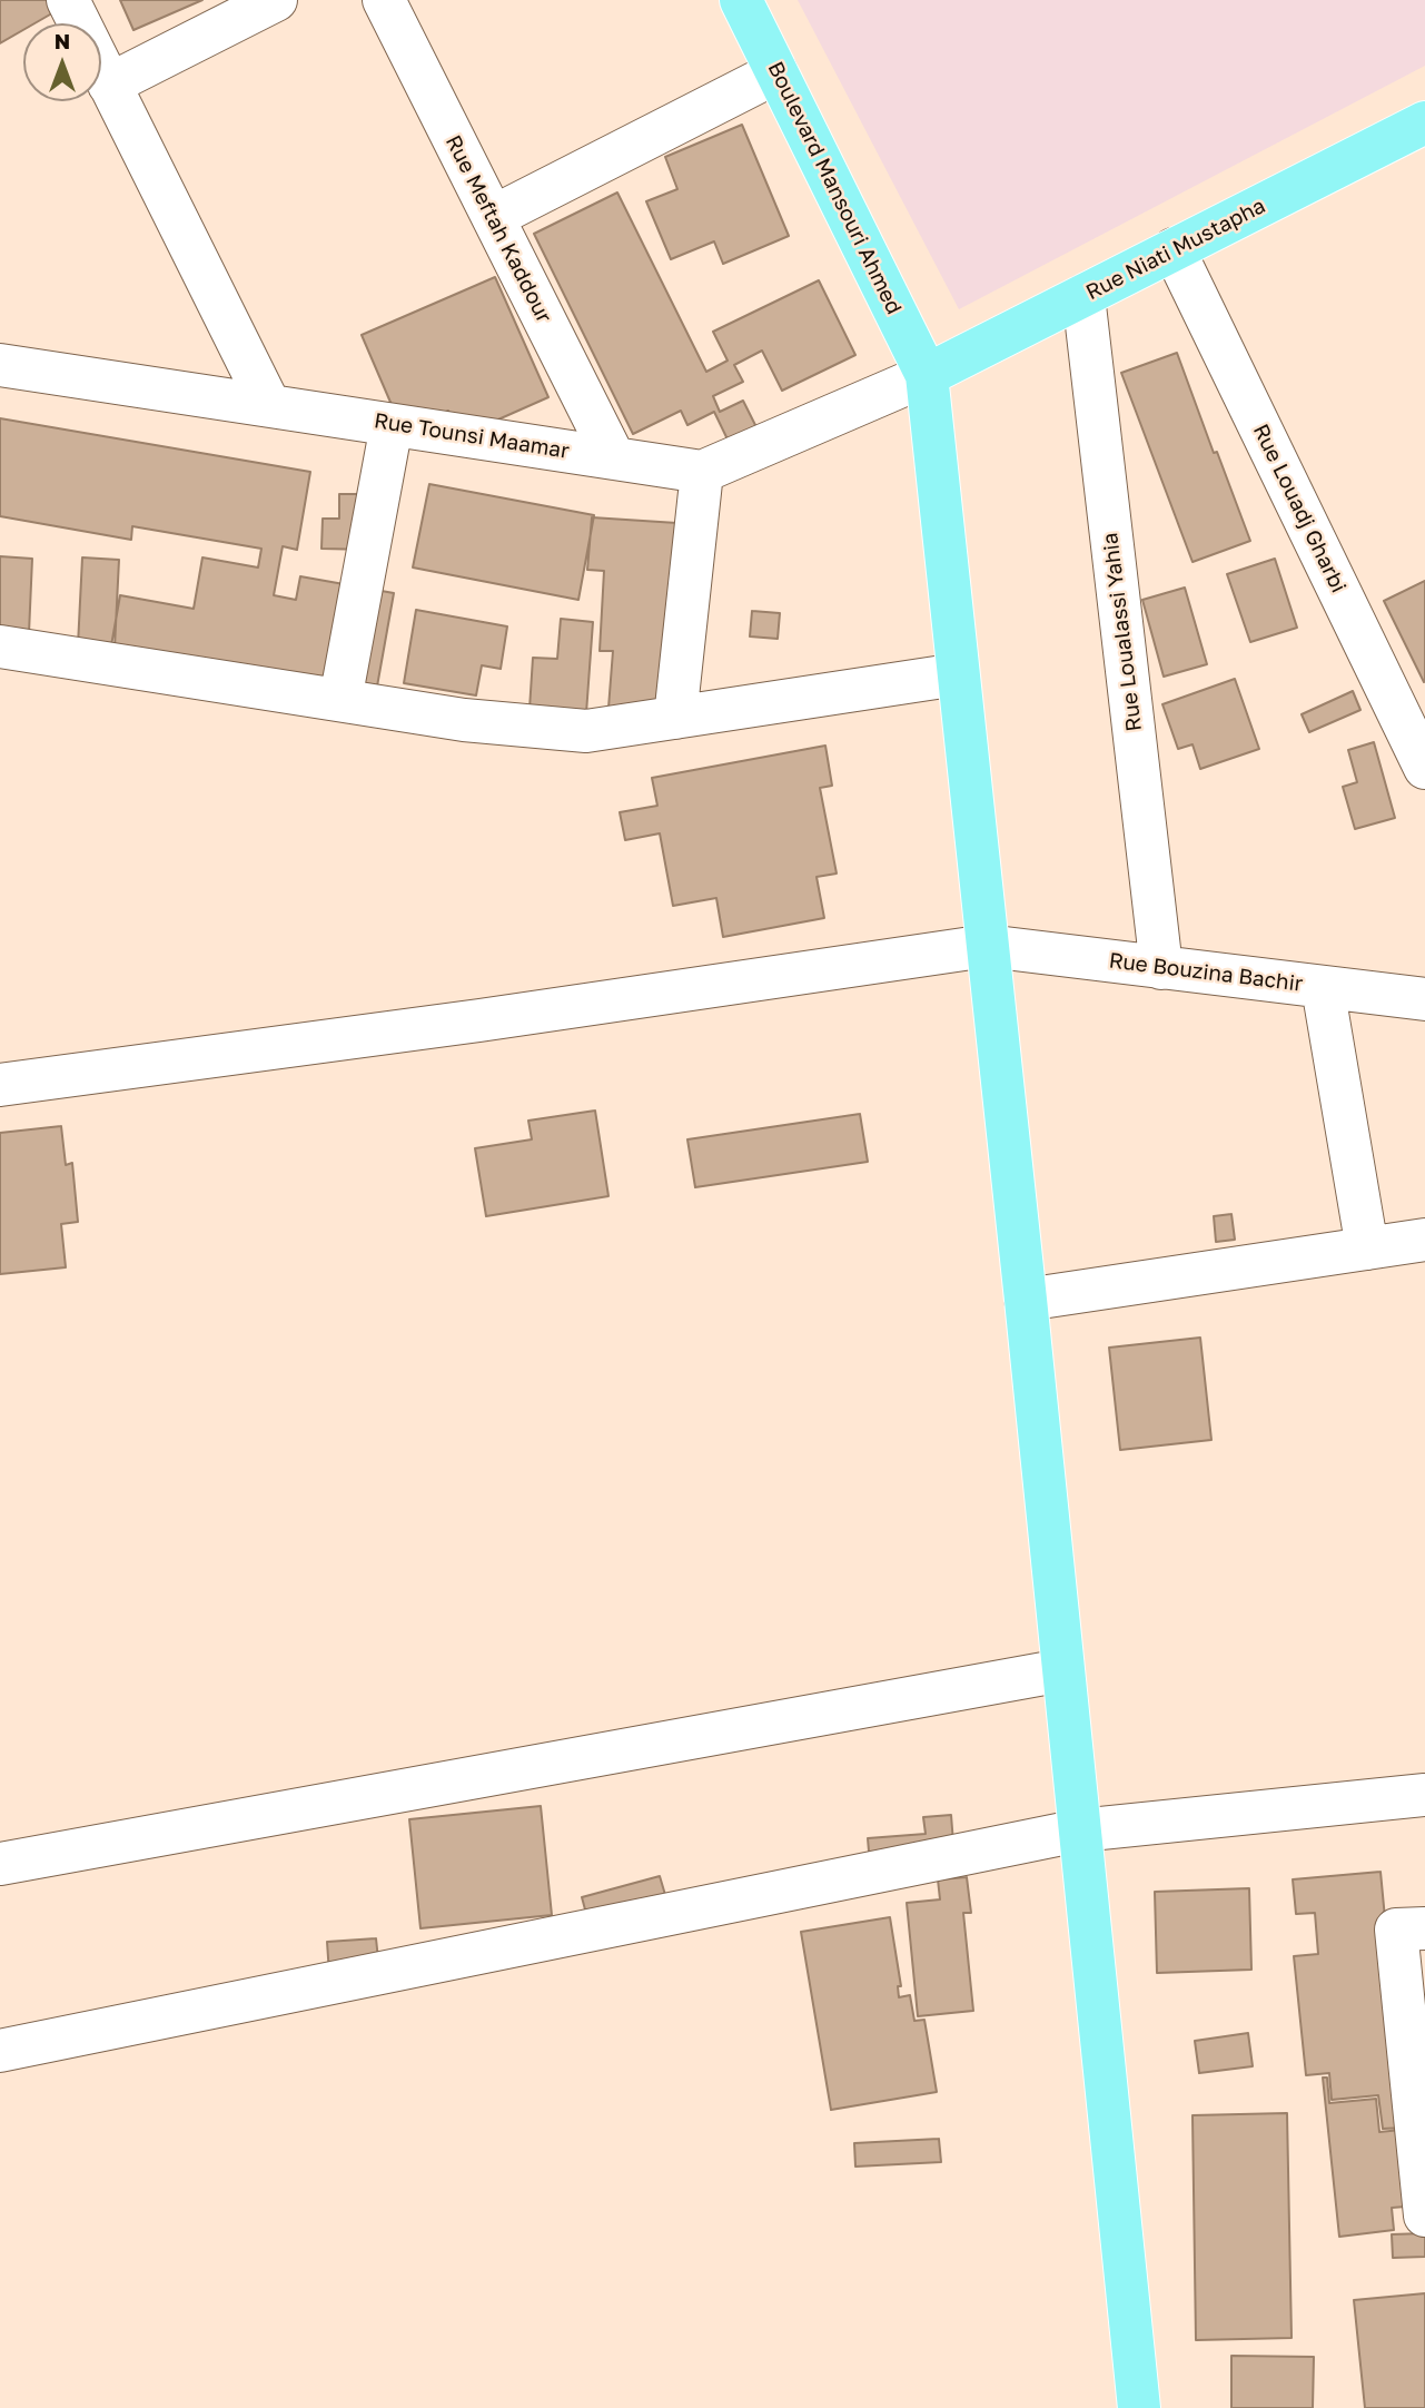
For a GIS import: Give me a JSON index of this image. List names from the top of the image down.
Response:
{
  "streets": {
    "main road": ["Boulevard Mansouri Ahmed", "Rue Niati Mustapha"],
    "street": [
      "Rue Meftah Kaddour",
      "Rue Tounsi Maamar",
      "Rue Louadj Gharbi",
      "Rue Loualassi Yahia",
      "Rue Bouzina Bachir"
    ]
  },
  "crossings": [
    ["Boulevard Mansouri Ahmed", "Rue Niati Mustapha"],
    ["Rue Meftah Kaddour", "Rue Tounsi Maamar"],
    ["Rue Niati Mustapha", "Rue Louadj Gharbi"],
    ["Rue Niati Mustapha", "Rue Loualassi Yahia"],
    ["Rue Loualassi Yahia", "Rue Bouzina Bachir"]
  ],
  "north": "top"
}
